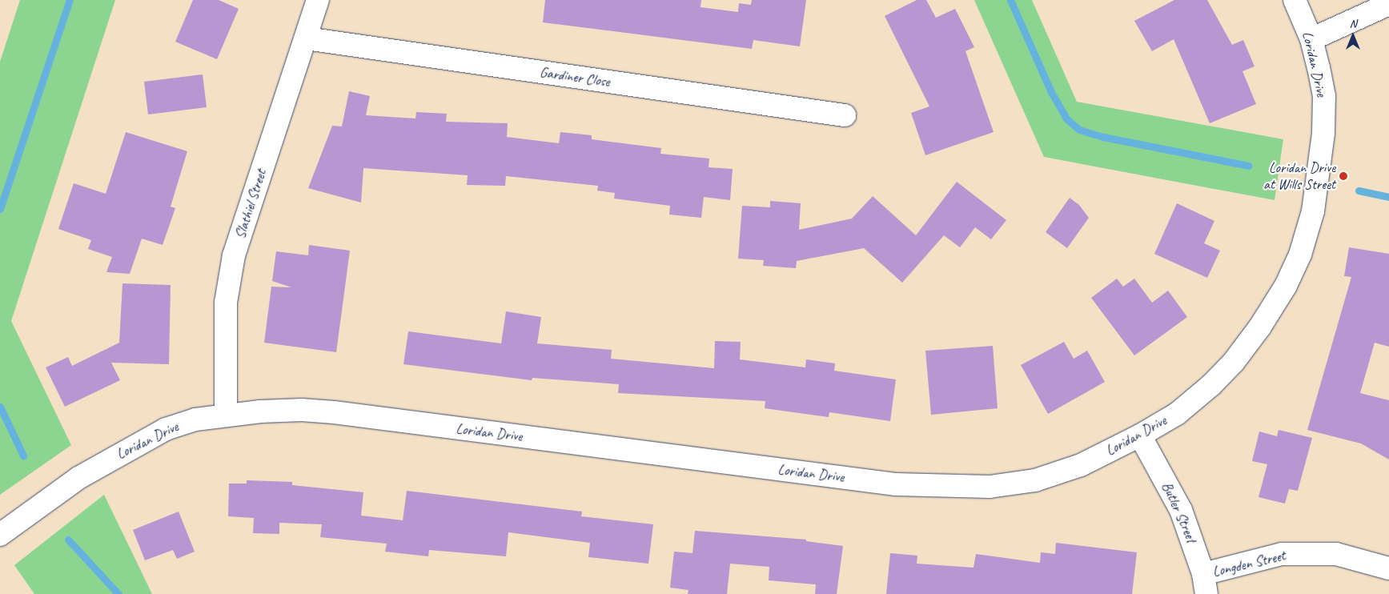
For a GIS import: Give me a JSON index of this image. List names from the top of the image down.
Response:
{
  "streets": {
    "street": [
      "Loridan Drive",
      "Gardiner Close",
      "Slathiel Street",
      "Butler Street",
      "Longden Street"
    ]
  },
  "crossings": [
    ["Loridan Drive", "Slathiel Street"],
    ["Loridan Drive", "Butler Street"],
    ["Gardiner Close", "Slathiel Street"],
    ["Butler Street", "Longden Street"]
  ],
  "places": ["Loridan Drive at Wills Street"],
  "north": "top"
}
